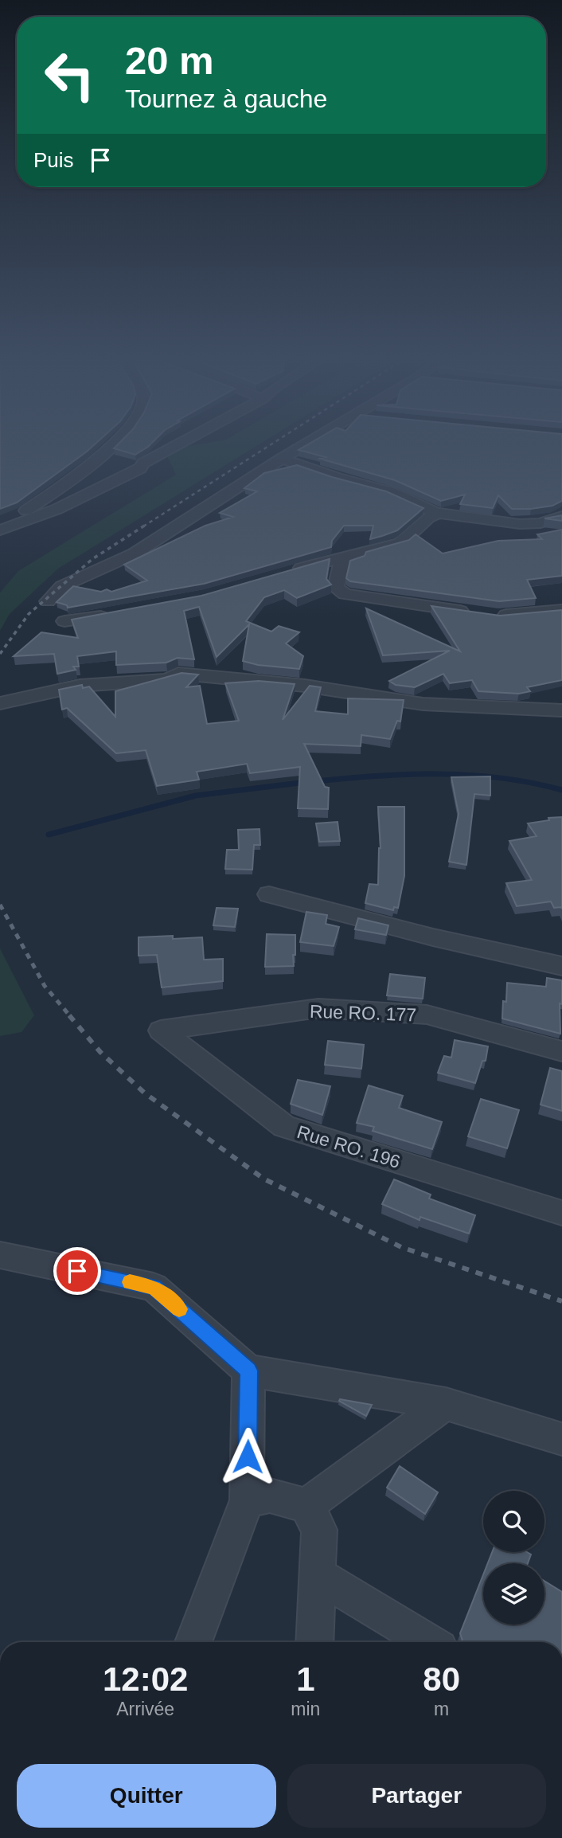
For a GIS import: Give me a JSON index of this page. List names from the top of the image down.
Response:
{
  "streets": {
    "street": ["Rue RO. 177", "Rue RO. 196"]
  },
  "crossings": [
    ["Rue RO. 177", "Rue RO. 196"]
  ],
  "page": {
    "turn": ["20 m", "Tournez à gauche"],
    "then": "Puis",
    "eta": [
      "12:02",
      "Arrivée",
      "1",
      "min",
      "80",
      "m"
    ],
    "buttons": ["Quitter", "Partager"]
  }
}
